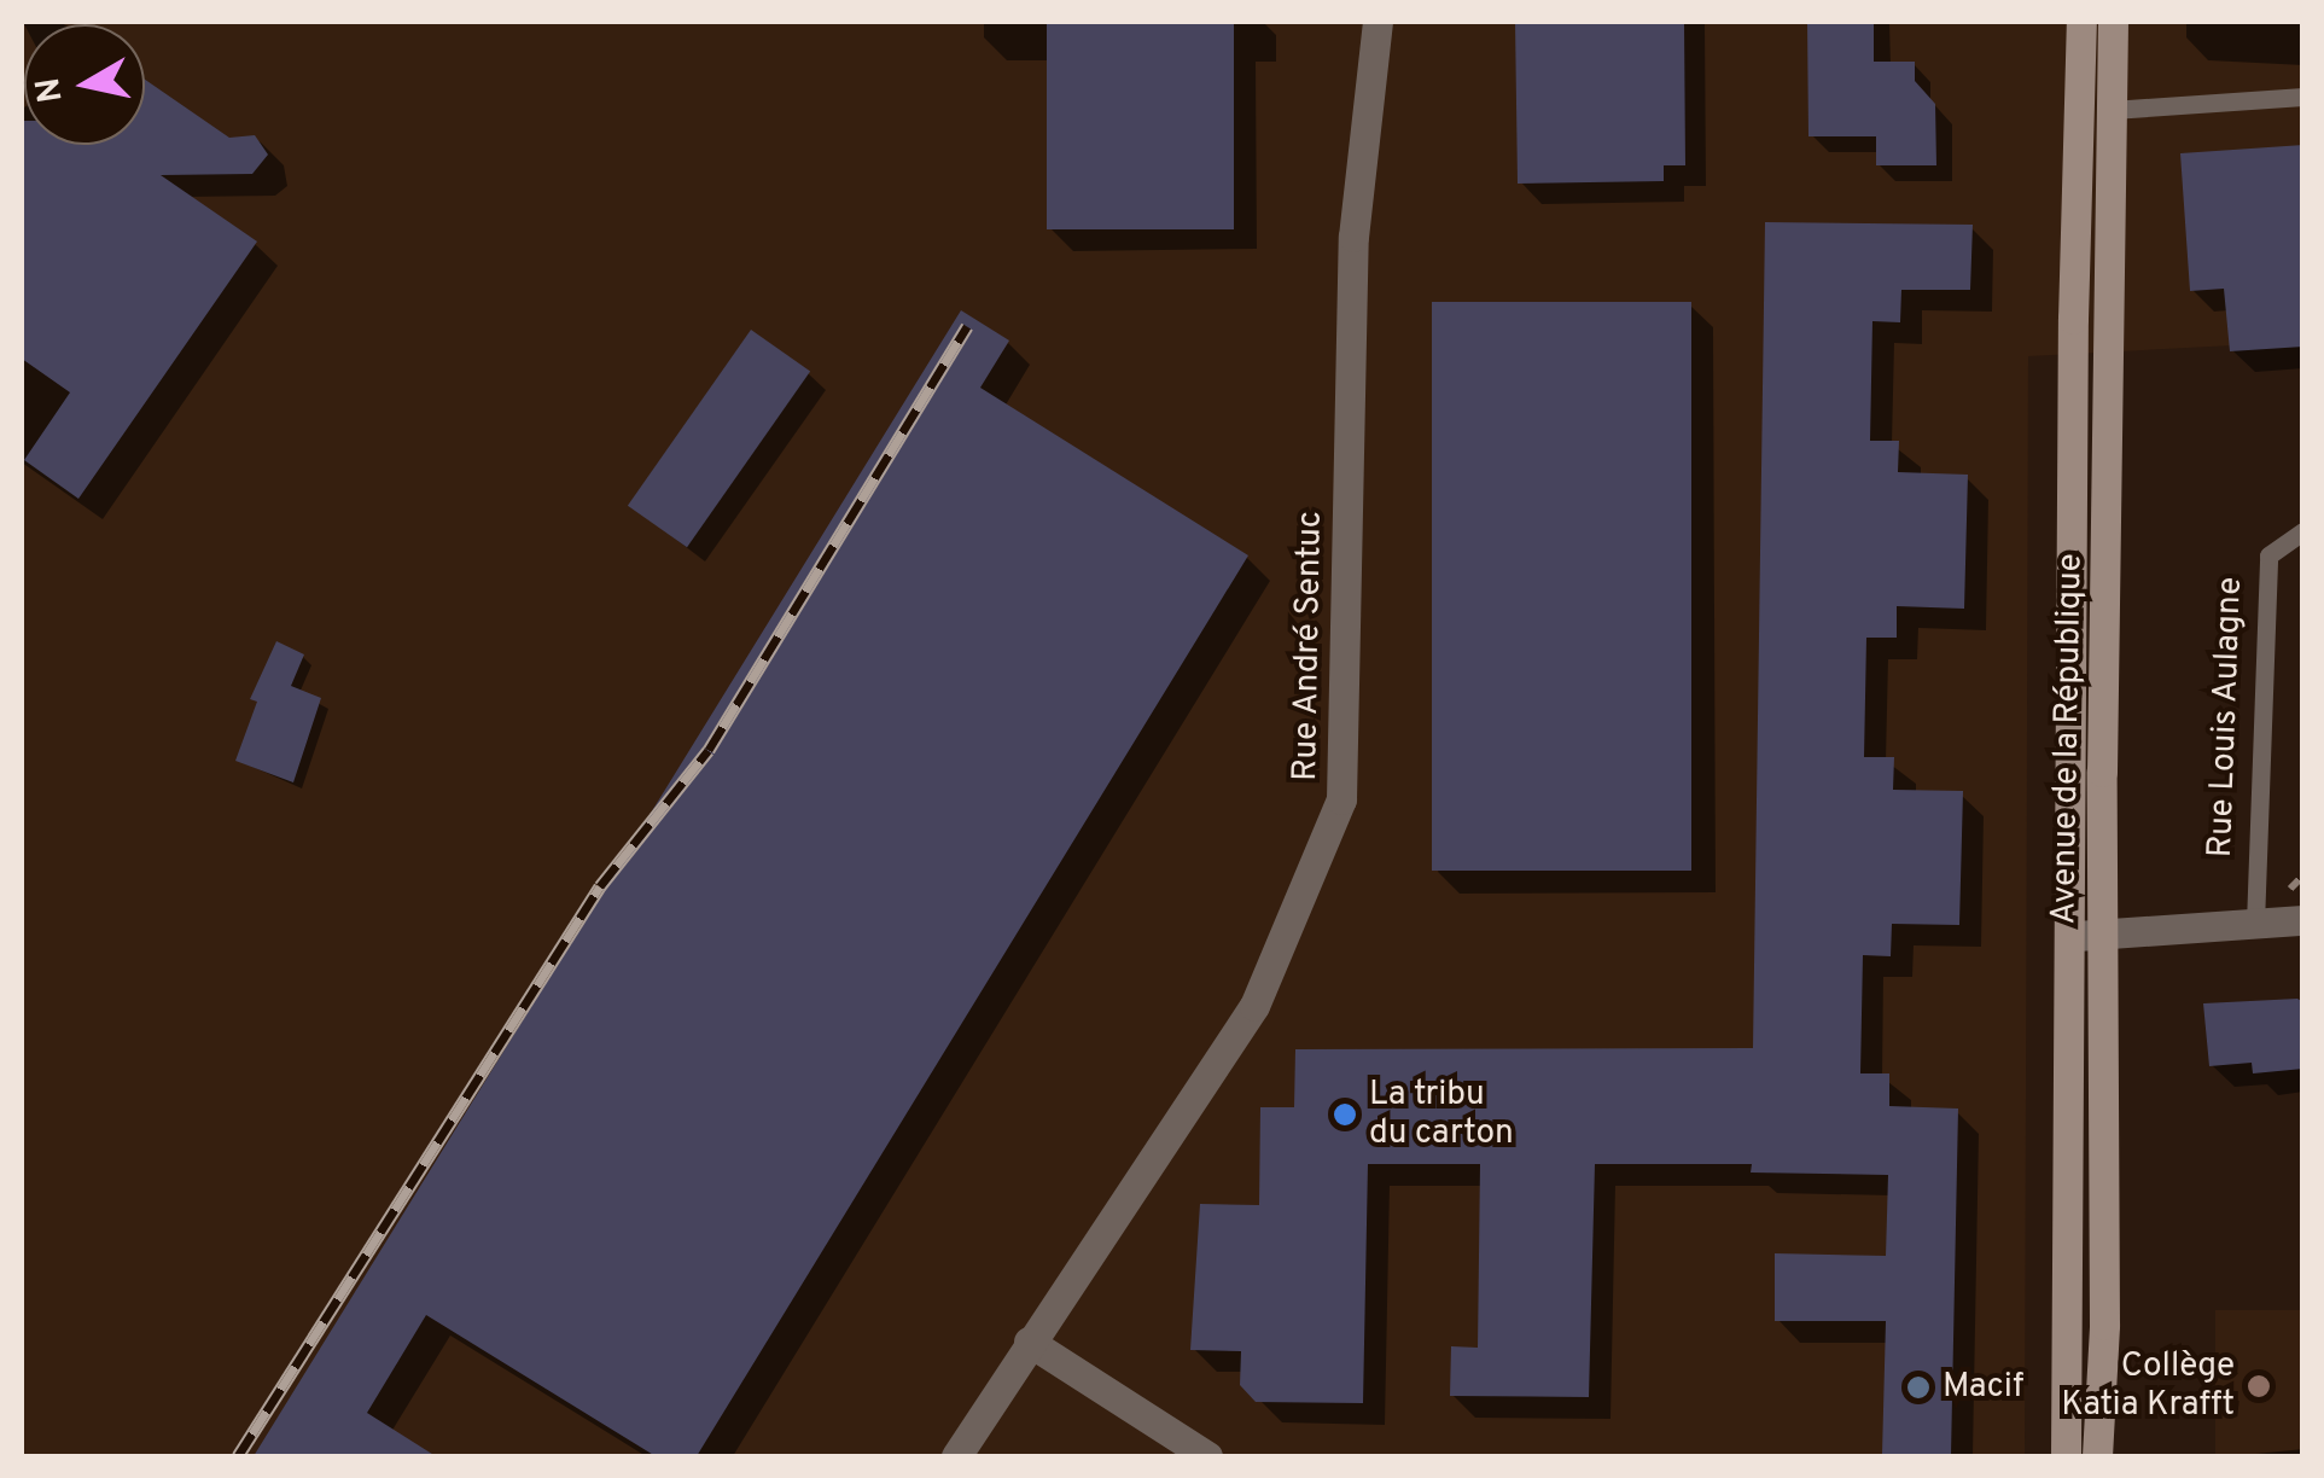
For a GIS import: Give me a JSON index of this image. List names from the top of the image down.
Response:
{
  "streets": {
    "main road": ["Avenue de la République"],
    "street": ["Rue André Sentuc"],
    "lane": ["Rue Louis Aulagne"]
  },
  "places": ["La tribu du carton", "Collège Katia Krafft", "Macif"],
  "north": "left"
}
